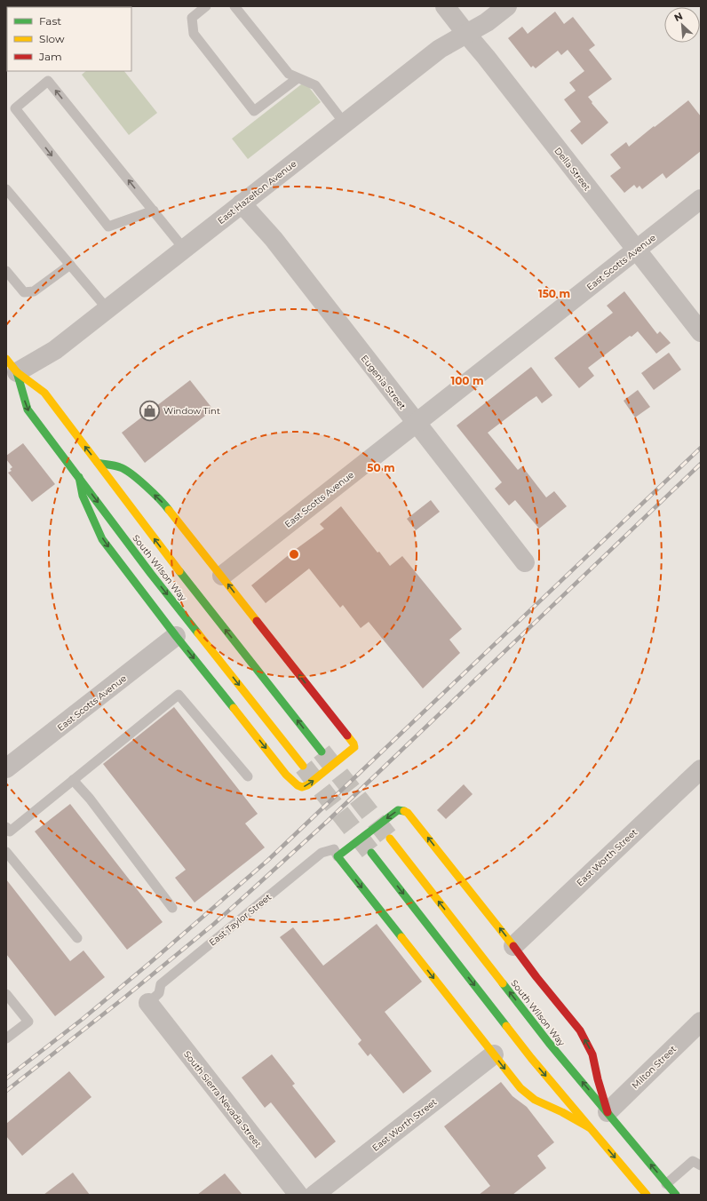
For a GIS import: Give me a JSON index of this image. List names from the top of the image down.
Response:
{
  "streets": {
    "main road": ["South Wilson Way"],
    "street": [
      "Della Street",
      "East Hazelton Avenue",
      "East Scotts Avenue",
      "Eugenia Street",
      "East Worth Street",
      "Milton Street",
      "South Sierra Nevada Street"
    ],
    "lane": ["East Taylor Street"]
  },
  "crossings": [
    ["Della Street", "East Hazelton Avenue"],
    ["Della Street", "East Scotts Avenue"],
    ["East Hazelton Avenue", "Eugenia Street"],
    ["East Hazelton Avenue", "South Wilson Way"],
    ["East Scotts Avenue", "Eugenia Street"],
    ["South Wilson Way", "Milton Street"],
    ["East Taylor Street", "South Sierra Nevada Street"]
  ],
  "places": {
    "shop": ["Window Tint"]
  },
  "legend": ["Fast", "Slow", "Jam"],
  "north": "top left",
  "rings": ["150 m", "100 m", "50 m"]
}
